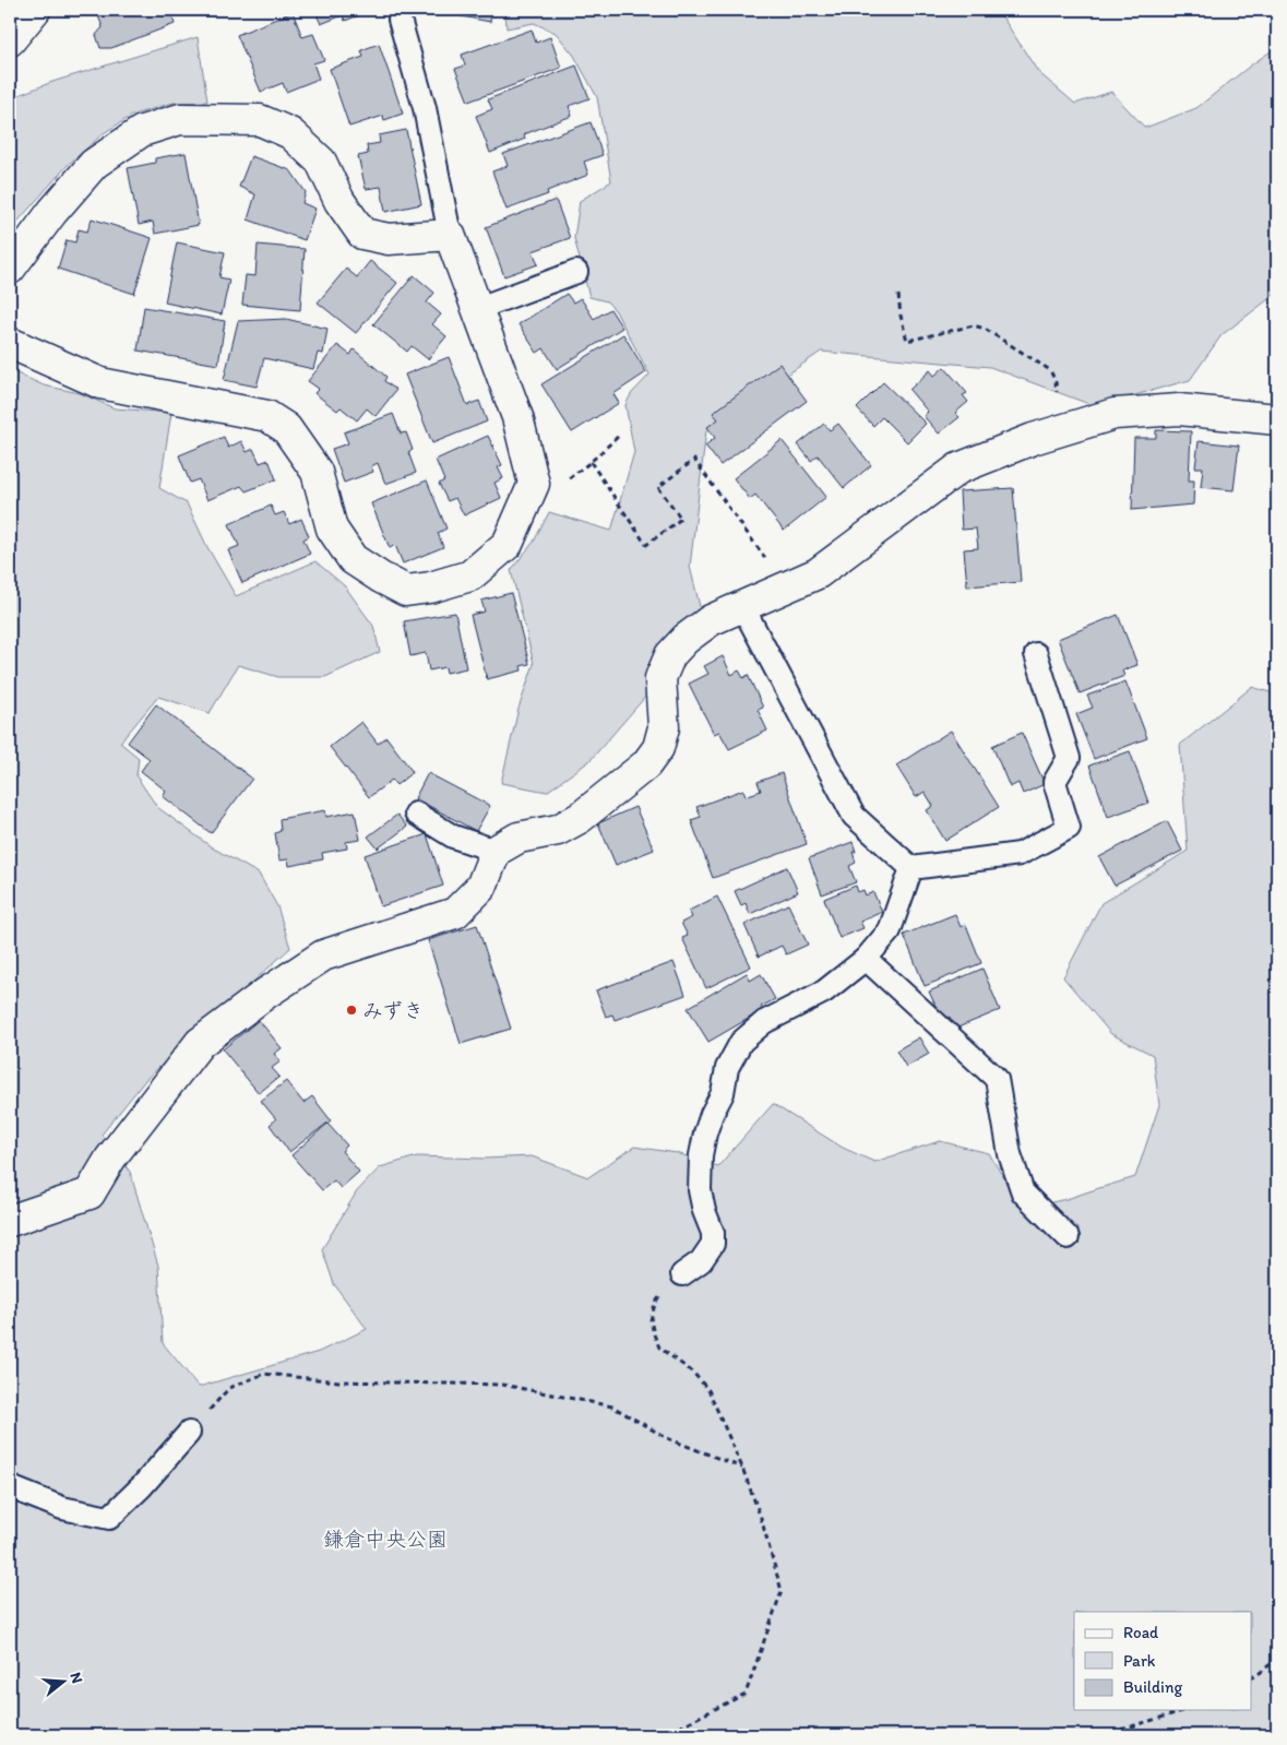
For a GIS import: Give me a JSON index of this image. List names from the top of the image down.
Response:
{
  "parks": ["鎌倉中央公園"],
  "places": ["みずき"],
  "legend": ["Road", "Park", "Building"],
  "north": "right"
}
